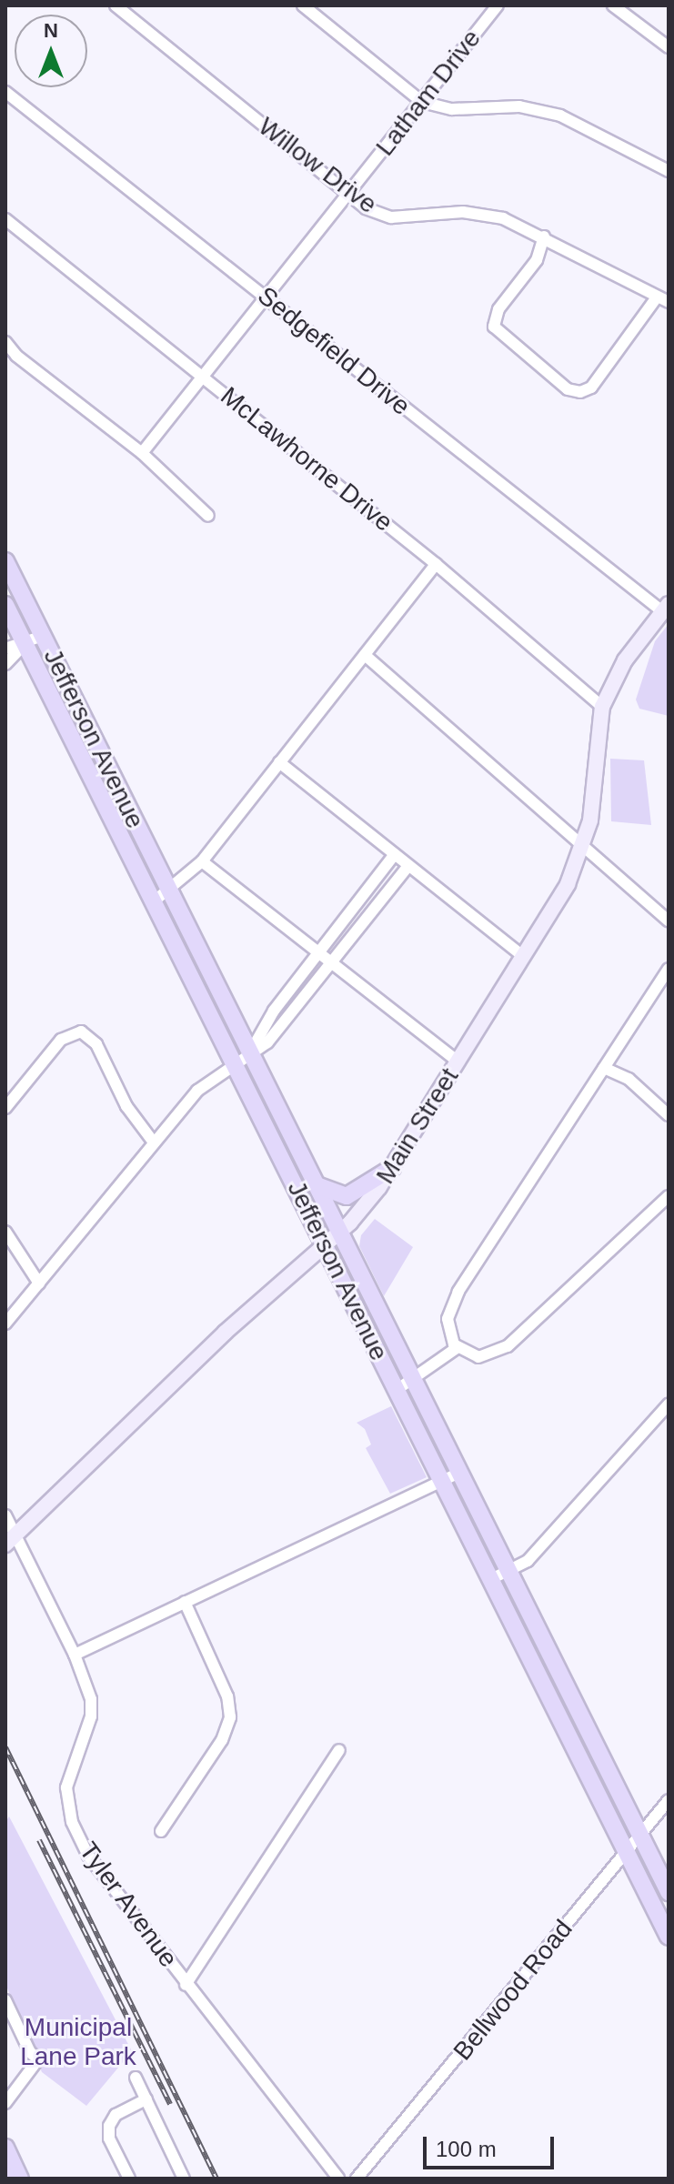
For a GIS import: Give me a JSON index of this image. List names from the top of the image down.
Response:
{
  "streets": {
    "main road": ["Jefferson Avenue", "Main Street"],
    "street": [
      "Latham Drive",
      "Willow Drive",
      "Sedgefield Drive",
      "McLawhorne Drive",
      "Tyler Avenue",
      "Bellwood Road"
    ]
  },
  "crossings": [
    ["Latham Drive", "Willow Drive"],
    ["Latham Drive", "Sedgefield Drive"],
    ["Latham Drive", "McLawhorne Drive"],
    ["Sedgefield Drive", "Main Street"],
    ["McLawhorne Drive", "Main Street"],
    ["Jefferson Avenue", "Main Street"],
    ["Jefferson Avenue", "Bellwood Road"],
    ["Main Street", "Tyler Avenue"]
  ],
  "parks": ["Municipal Lane Park"],
  "scale_bar": "100 m",
  "north": "top"
}
